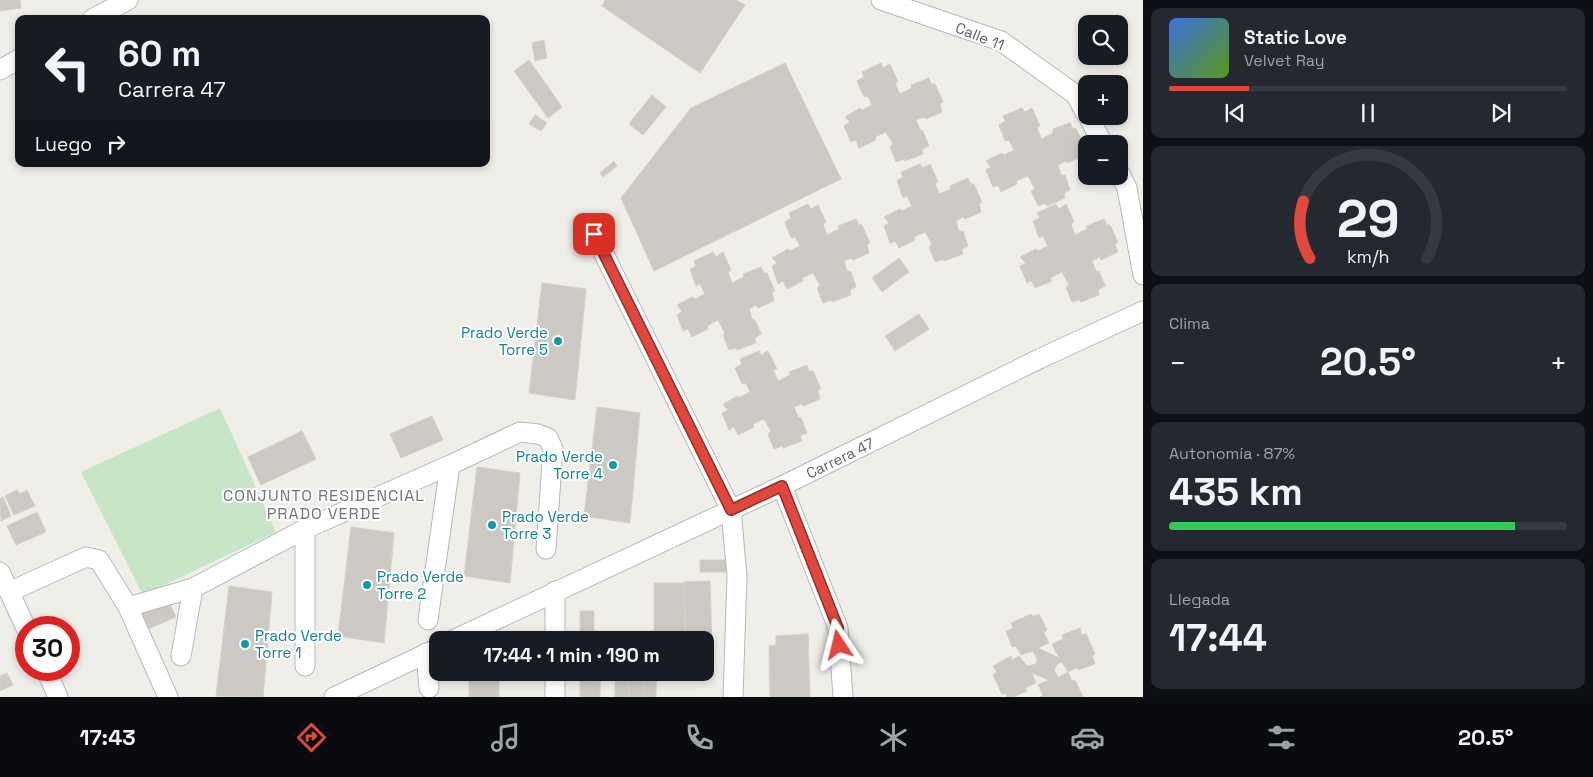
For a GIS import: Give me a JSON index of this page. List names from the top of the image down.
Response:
{
  "streets": {
    "street": ["Calle 11", "Carrera 47"]
  },
  "districts": ["CONJUNTO RESIDENCIAL PRADO VERDE"],
  "places": [
    "Prado Verde Torre 5",
    "Prado Verde Torre 4",
    "Prado Verde Torre 3",
    "Prado Verde Torre 2",
    "Prado Verde Torre 1"
  ],
  "page": {
    "map_buttons": ["+", "−"],
    "turn": ["60 m", "Carrera 47"],
    "song": ["Static Love", "Velvet Ray"],
    "then": "Luego",
    "tile": [
      "Clima",
      ["Autonomía · 87%", "435 km"],
      ["Llegada", "17:44"]
    ],
    "heat": ["−", "20.5°", "+"],
    "limit": "30",
    "trip": "17:44 · 1 min · 190 m",
    "tabs": ["17:43", "20.5°"],
    "gauge": ["29", "km/h"]
  }
}
